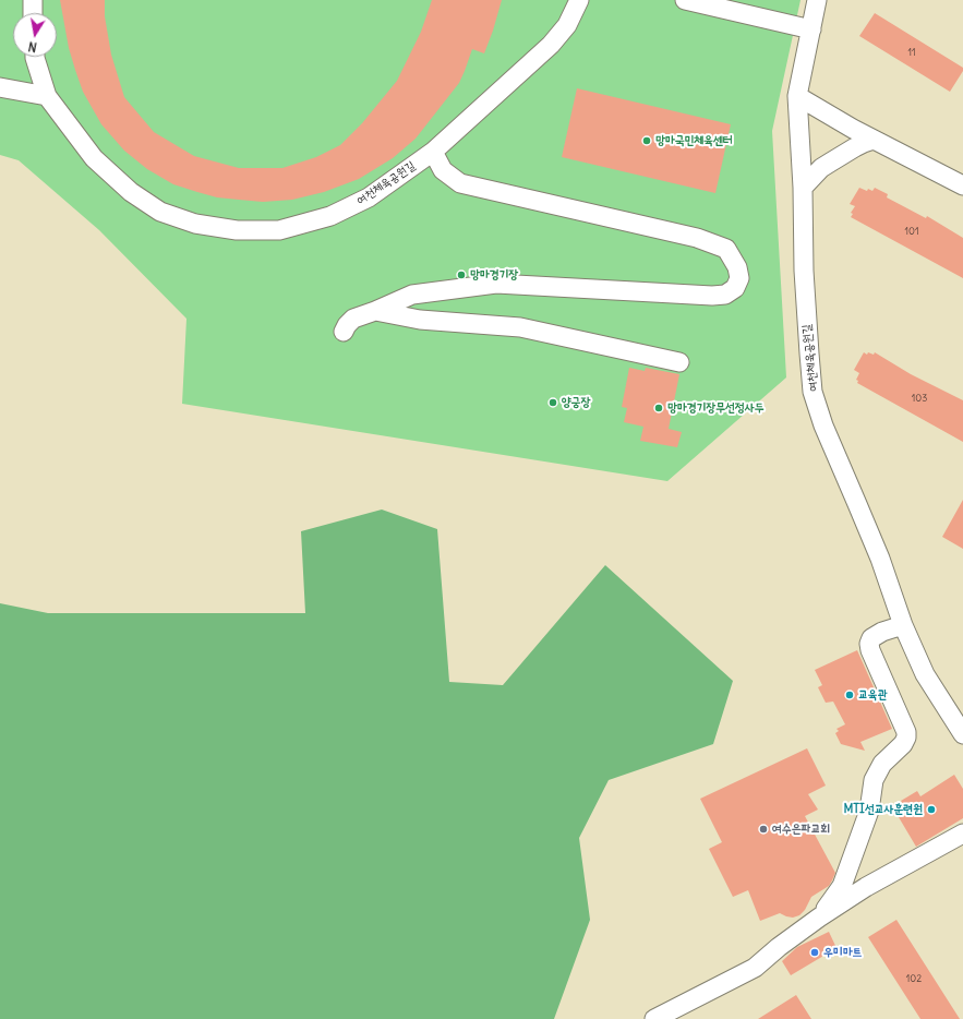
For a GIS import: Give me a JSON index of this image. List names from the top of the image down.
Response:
{
  "streets": {
    "street": ["여천체육공원길"]
  },
  "places": [
    "망마국민체육센터",
    "망마경기장",
    "양궁장",
    "망마경기장무선정사두",
    "교육관",
    "MTI선교사훈련원",
    "여수은파교회",
    "우미마트"
  ],
  "house_numbers": [
    "11",
    "101",
    "103",
    "102"
  ],
  "north": "bottom"
}
